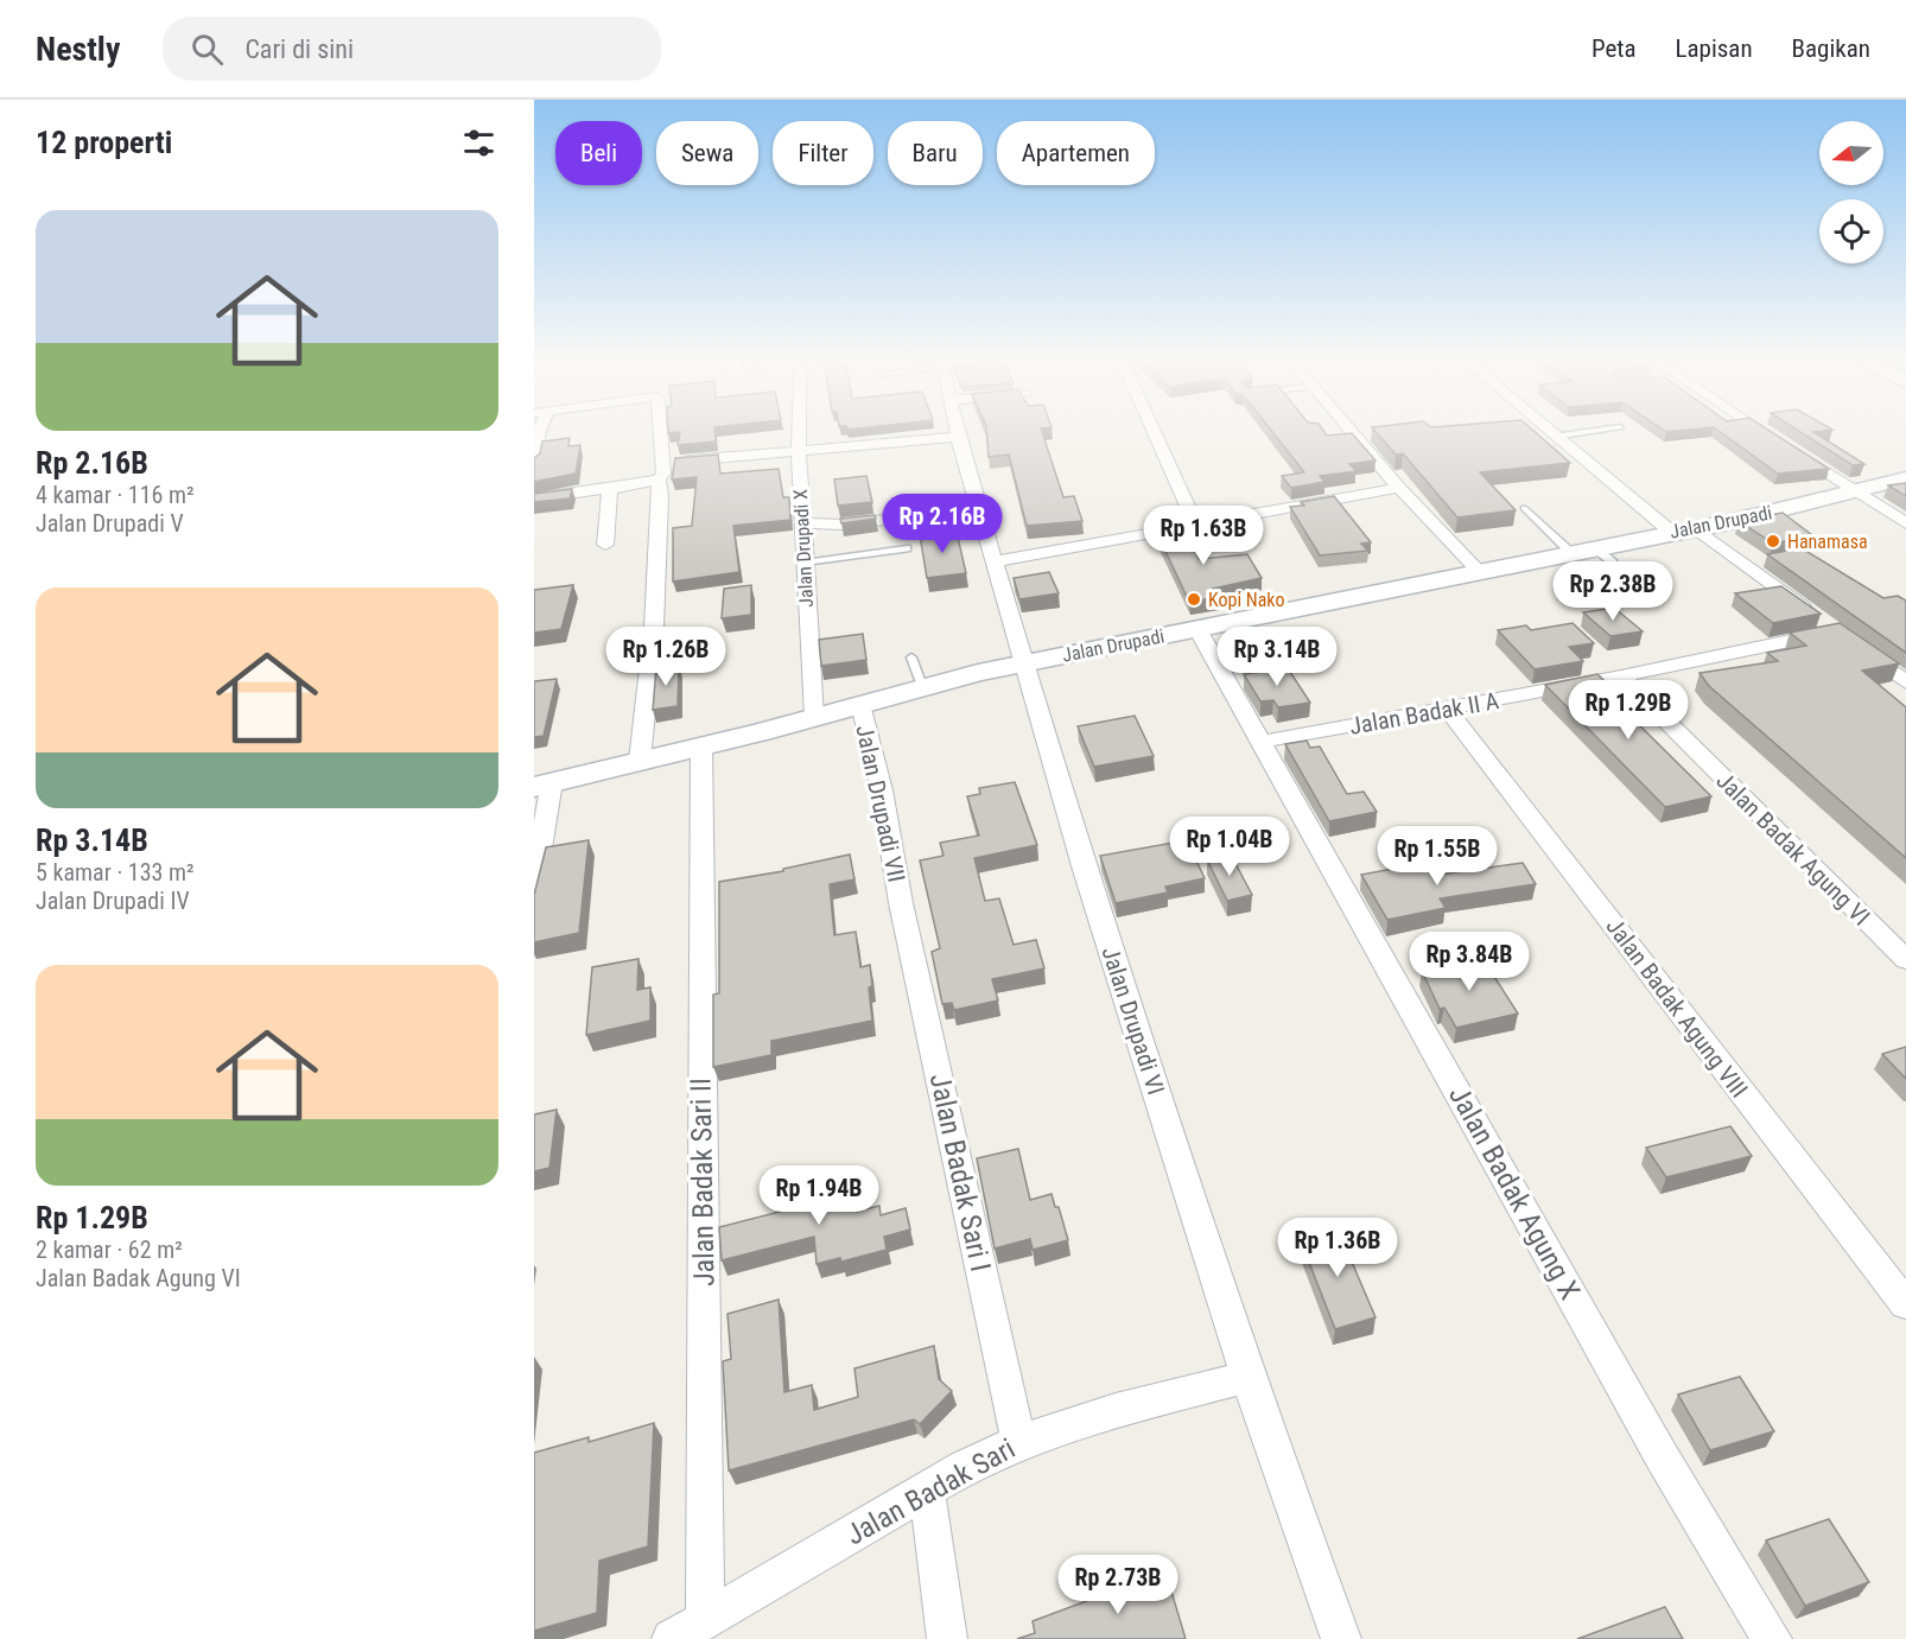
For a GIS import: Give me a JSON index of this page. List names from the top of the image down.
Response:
{
  "streets": {
    "street": [
      "Jalan Drupadi",
      "Jalan Drupadi X",
      "Jalan Badak II A",
      "Jalan Drupadi VII",
      "Jalan Badak Agung VI",
      "Jalan Badak Agung VIII",
      "Jalan Drupadi VI",
      "Jalan Badak Sari I",
      "Jalan Badak Sari II",
      "Jalan Badak Agung X",
      "Jalan Badak Sari"
    ]
  },
  "crossings": [
    ["Jalan Drupadi", "Jalan Drupadi X"],
    ["Jalan Drupadi", "Jalan Badak II A"],
    ["Jalan Drupadi", "Jalan Drupadi VII"],
    ["Jalan Drupadi", "Jalan Drupadi VI"],
    ["Jalan Drupadi", "Jalan Badak Sari II"],
    ["Jalan Drupadi", "Jalan Badak Agung X"],
    ["Jalan Badak II A", "Jalan Badak Agung VI"],
    ["Jalan Badak II A", "Jalan Badak Agung VIII"],
    ["Jalan Badak II A", "Jalan Badak Agung X"],
    ["Jalan Drupadi VII", "Jalan Badak Sari I"],
    ["Jalan Drupadi VI", "Jalan Badak Sari"],
    ["Jalan Badak Sari I", "Jalan Badak Sari"],
    ["Jalan Badak Sari II", "Jalan Badak Sari"]
  ],
  "places": ["Hanamasa", "Kopi Nako"],
  "north": "left",
  "page": {
    "header": "Nestly",
    "search": "Cari di sini",
    "nav": ["Peta", "Lapisan", "Bagikan"],
    "heading": "12 properti",
    "chip": [
      "Beli",
      "Sewa",
      "Filter",
      "Baru",
      "Apartemen"
    ],
    "list": [
      {
        "name": "Rp 2.16B",
        "note": "4 kamar · 116 m² · Jalan Drupadi V"
      },
      {
        "name": "Rp 3.14B",
        "note": "5 kamar · 133 m² · Jalan Drupadi IV"
      },
      {
        "name": "Rp 1.29B",
        "note": "2 kamar · 62 m² · Jalan Badak Agung VI"
      }
    ],
    "price": [
      "Rp 2.16B",
      "Rp 1.63B",
      "Rp 2.38B",
      "Rp 1.26B",
      "Rp 3.14B",
      "Rp 1.29B",
      "Rp 1.04B",
      "Rp 1.55B",
      "Rp 3.84B",
      "Rp 1.94B",
      "Rp 1.36B",
      "Rp 2.73B"
    ]
  }
}
